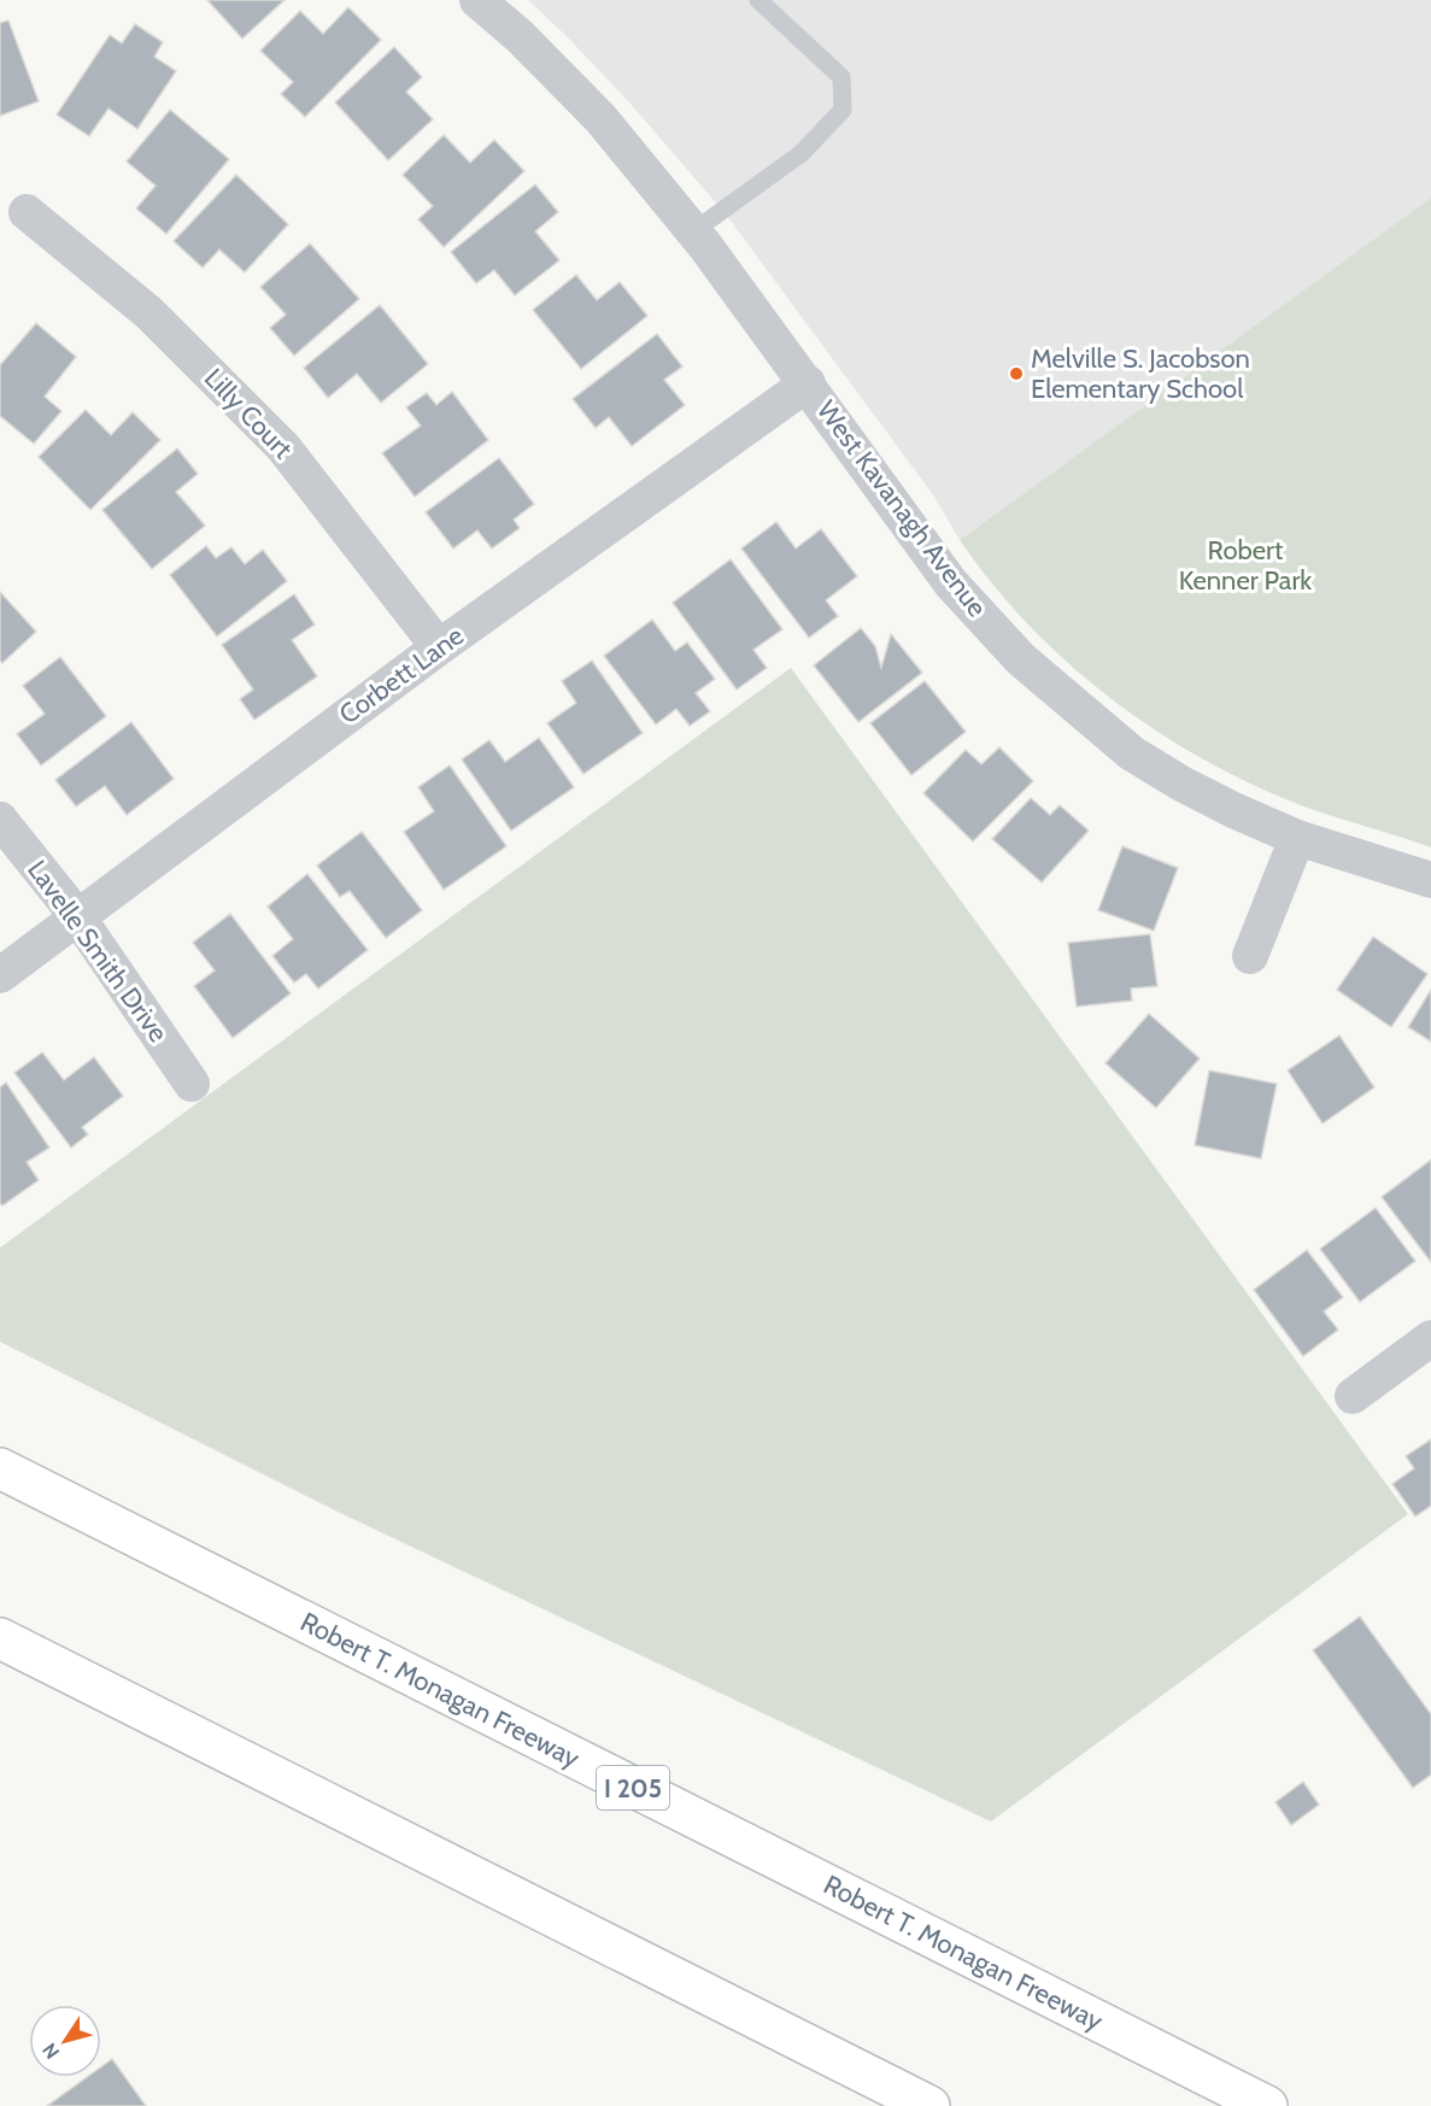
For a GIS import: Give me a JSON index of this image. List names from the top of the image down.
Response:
{
  "streets": {
    "highway": ["Robert T. Monagan Freeway", "I 205"],
    "street": [
      "Lilly Court",
      "West Kavanagh Avenue",
      "Corbett Lane",
      "Lavelle Smith Drive"
    ]
  },
  "crossings": [
    ["Lilly Court", "Corbett Lane"],
    ["West Kavanagh Avenue", "Corbett Lane"],
    ["Corbett Lane", "Lavelle Smith Drive"]
  ],
  "parks": ["Robert Kenner Park"],
  "places": ["Melville S. Jacobson Elementary School"],
  "north": "bottom left"
}
